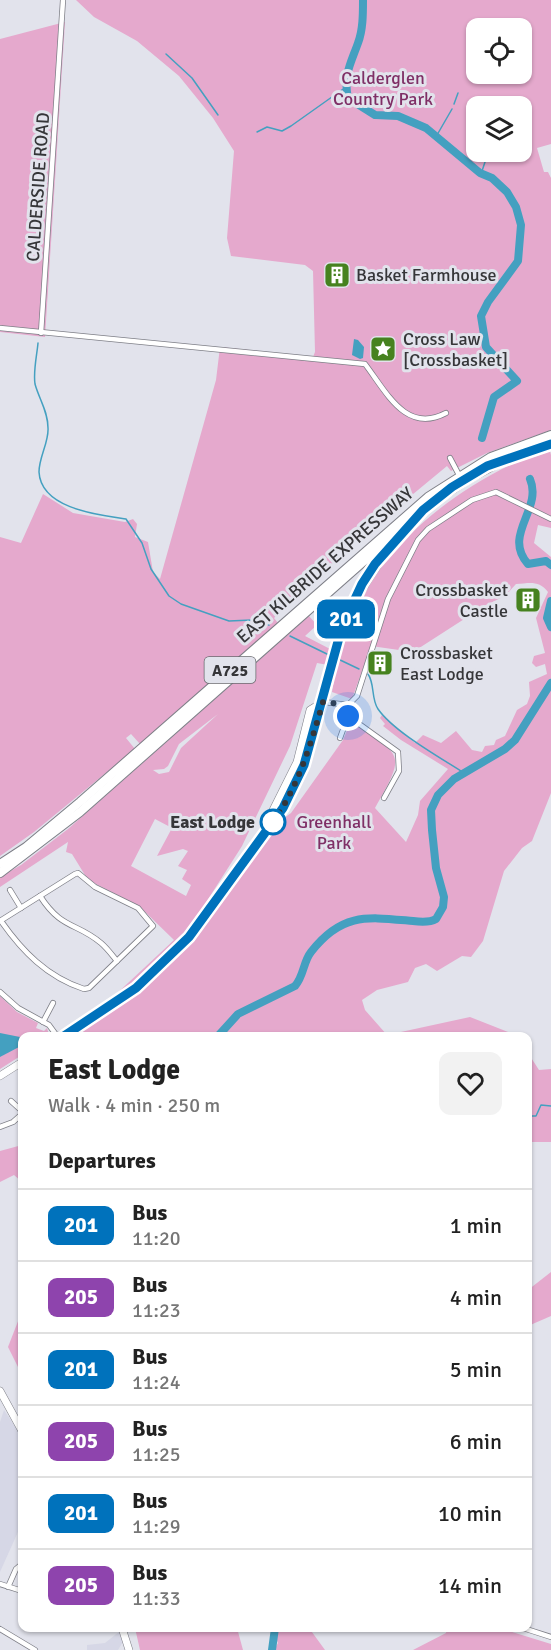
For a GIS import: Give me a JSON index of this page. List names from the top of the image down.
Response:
{
  "streets": {
    "highway": ["EAST KILBRIDE EXPRESSWAY", "A725"],
    "street": ["CALDERSIDE ROAD"]
  },
  "parks": ["Calderglen Country Park", "Greenhall Park"],
  "places": {
    "building": ["Basket Farmhouse", "Crossbasket Castle", "Crossbasket East Lodge"],
    "place": ["Cross Law [Crossbasket]"],
    "other": ["East Lodge"]
  },
  "lines": ["bus line 201"],
  "page": {
    "on_map": "201",
    "heading": [
      ["East Lodge", "Walk · 4 min · 250 m"],
      "Departures"
    ],
    "list": [
      {
        "mark": "201",
        "name": "Bus",
        "note": "11:20",
        "value": "1 min"
      },
      {
        "mark": "205",
        "name": "Bus",
        "note": "11:23",
        "value": "4 min"
      },
      {
        "mark": "201",
        "name": "Bus",
        "note": "11:24",
        "value": "5 min"
      },
      {
        "mark": "205",
        "name": "Bus",
        "note": "11:25",
        "value": "6 min"
      },
      {
        "mark": "201",
        "name": "Bus",
        "note": "11:29",
        "value": "10 min"
      },
      {
        "mark": "205",
        "name": "Bus",
        "note": "11:33",
        "value": "14 min"
      }
    ]
  }
}
